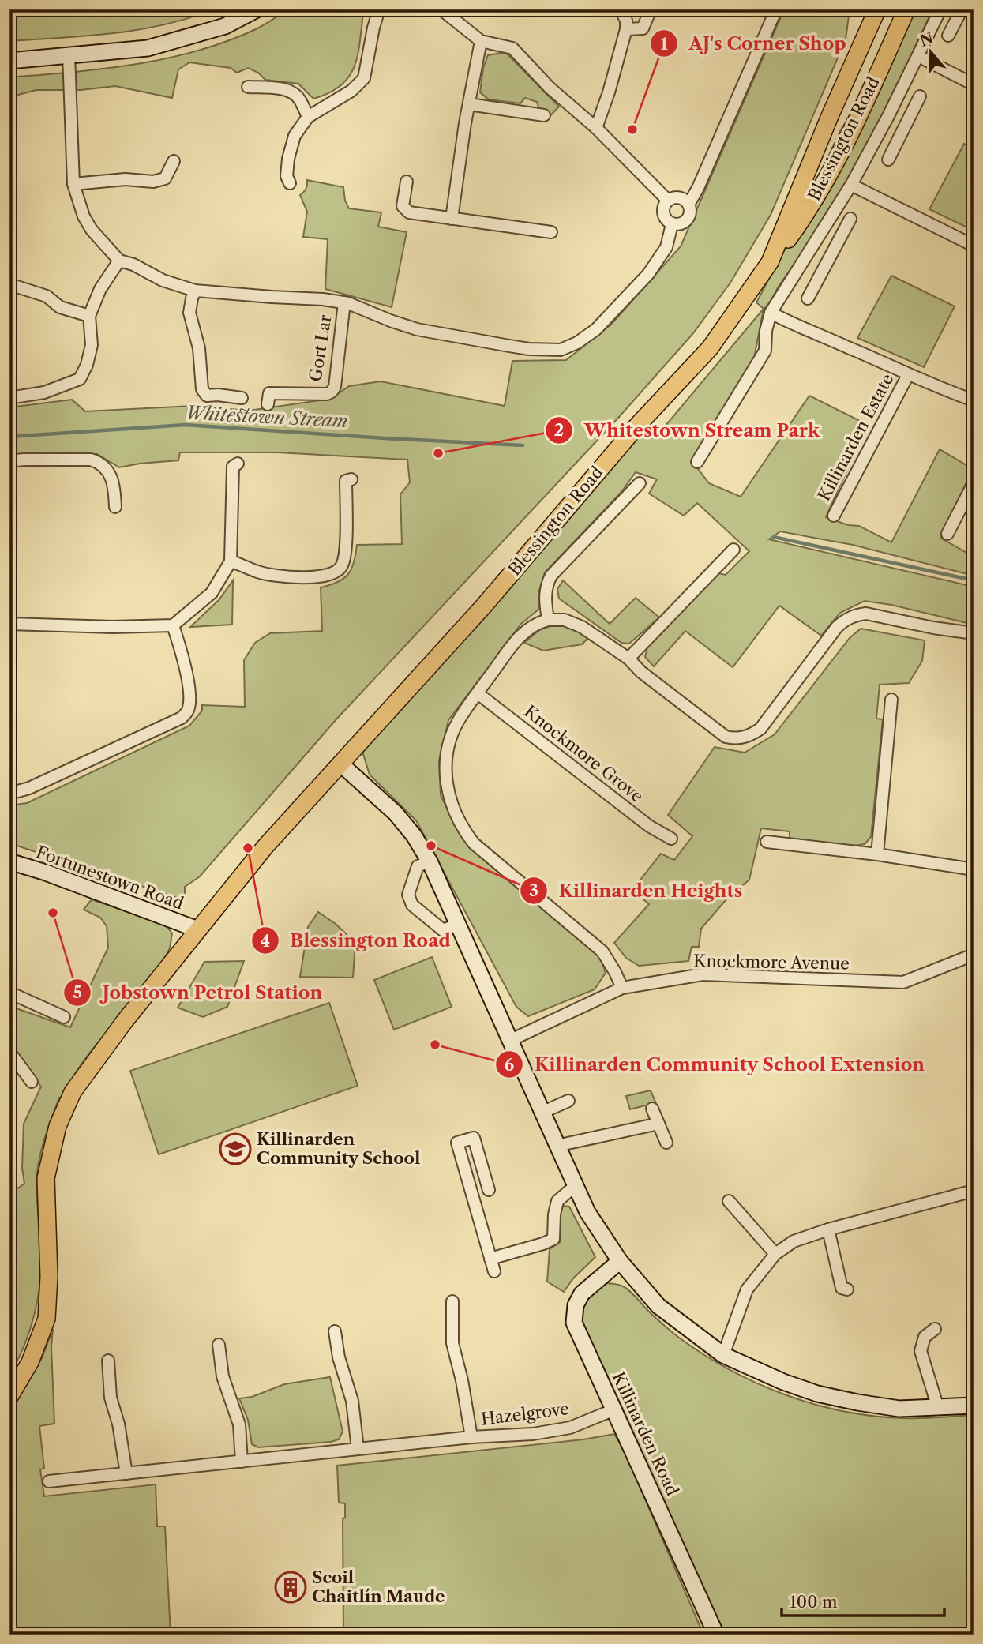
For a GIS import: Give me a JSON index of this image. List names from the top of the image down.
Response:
{
  "streets": {
    "main road": ["Blessington Road"],
    "street": [
      "Gort Lar",
      "Killinarden Estate",
      "Knockmore Grove",
      "Fortunestown Road",
      "Knockmore Avenue",
      "Hazelgrove",
      "Killinarden Road"
    ]
  },
  "crossings": [
    ["Blessington Road", "Fortunestown Road"],
    ["Hazelgrove", "Killinarden Road"]
  ],
  "water": ["Whitestown Stream"],
  "places": {
    "other": [
      "AJ's Corner Shop",
      "Whitestown Stream Park",
      "Killinarden Heights",
      "Blessington Road",
      "Jobstown Petrol Station",
      "Killinarden Community School Extension"
    ],
    "school or university": ["Killinarden Community School"],
    "building": ["Scoil Chaitlín Maude"]
  },
  "scale_bar": "100 m",
  "north": "top"
}
